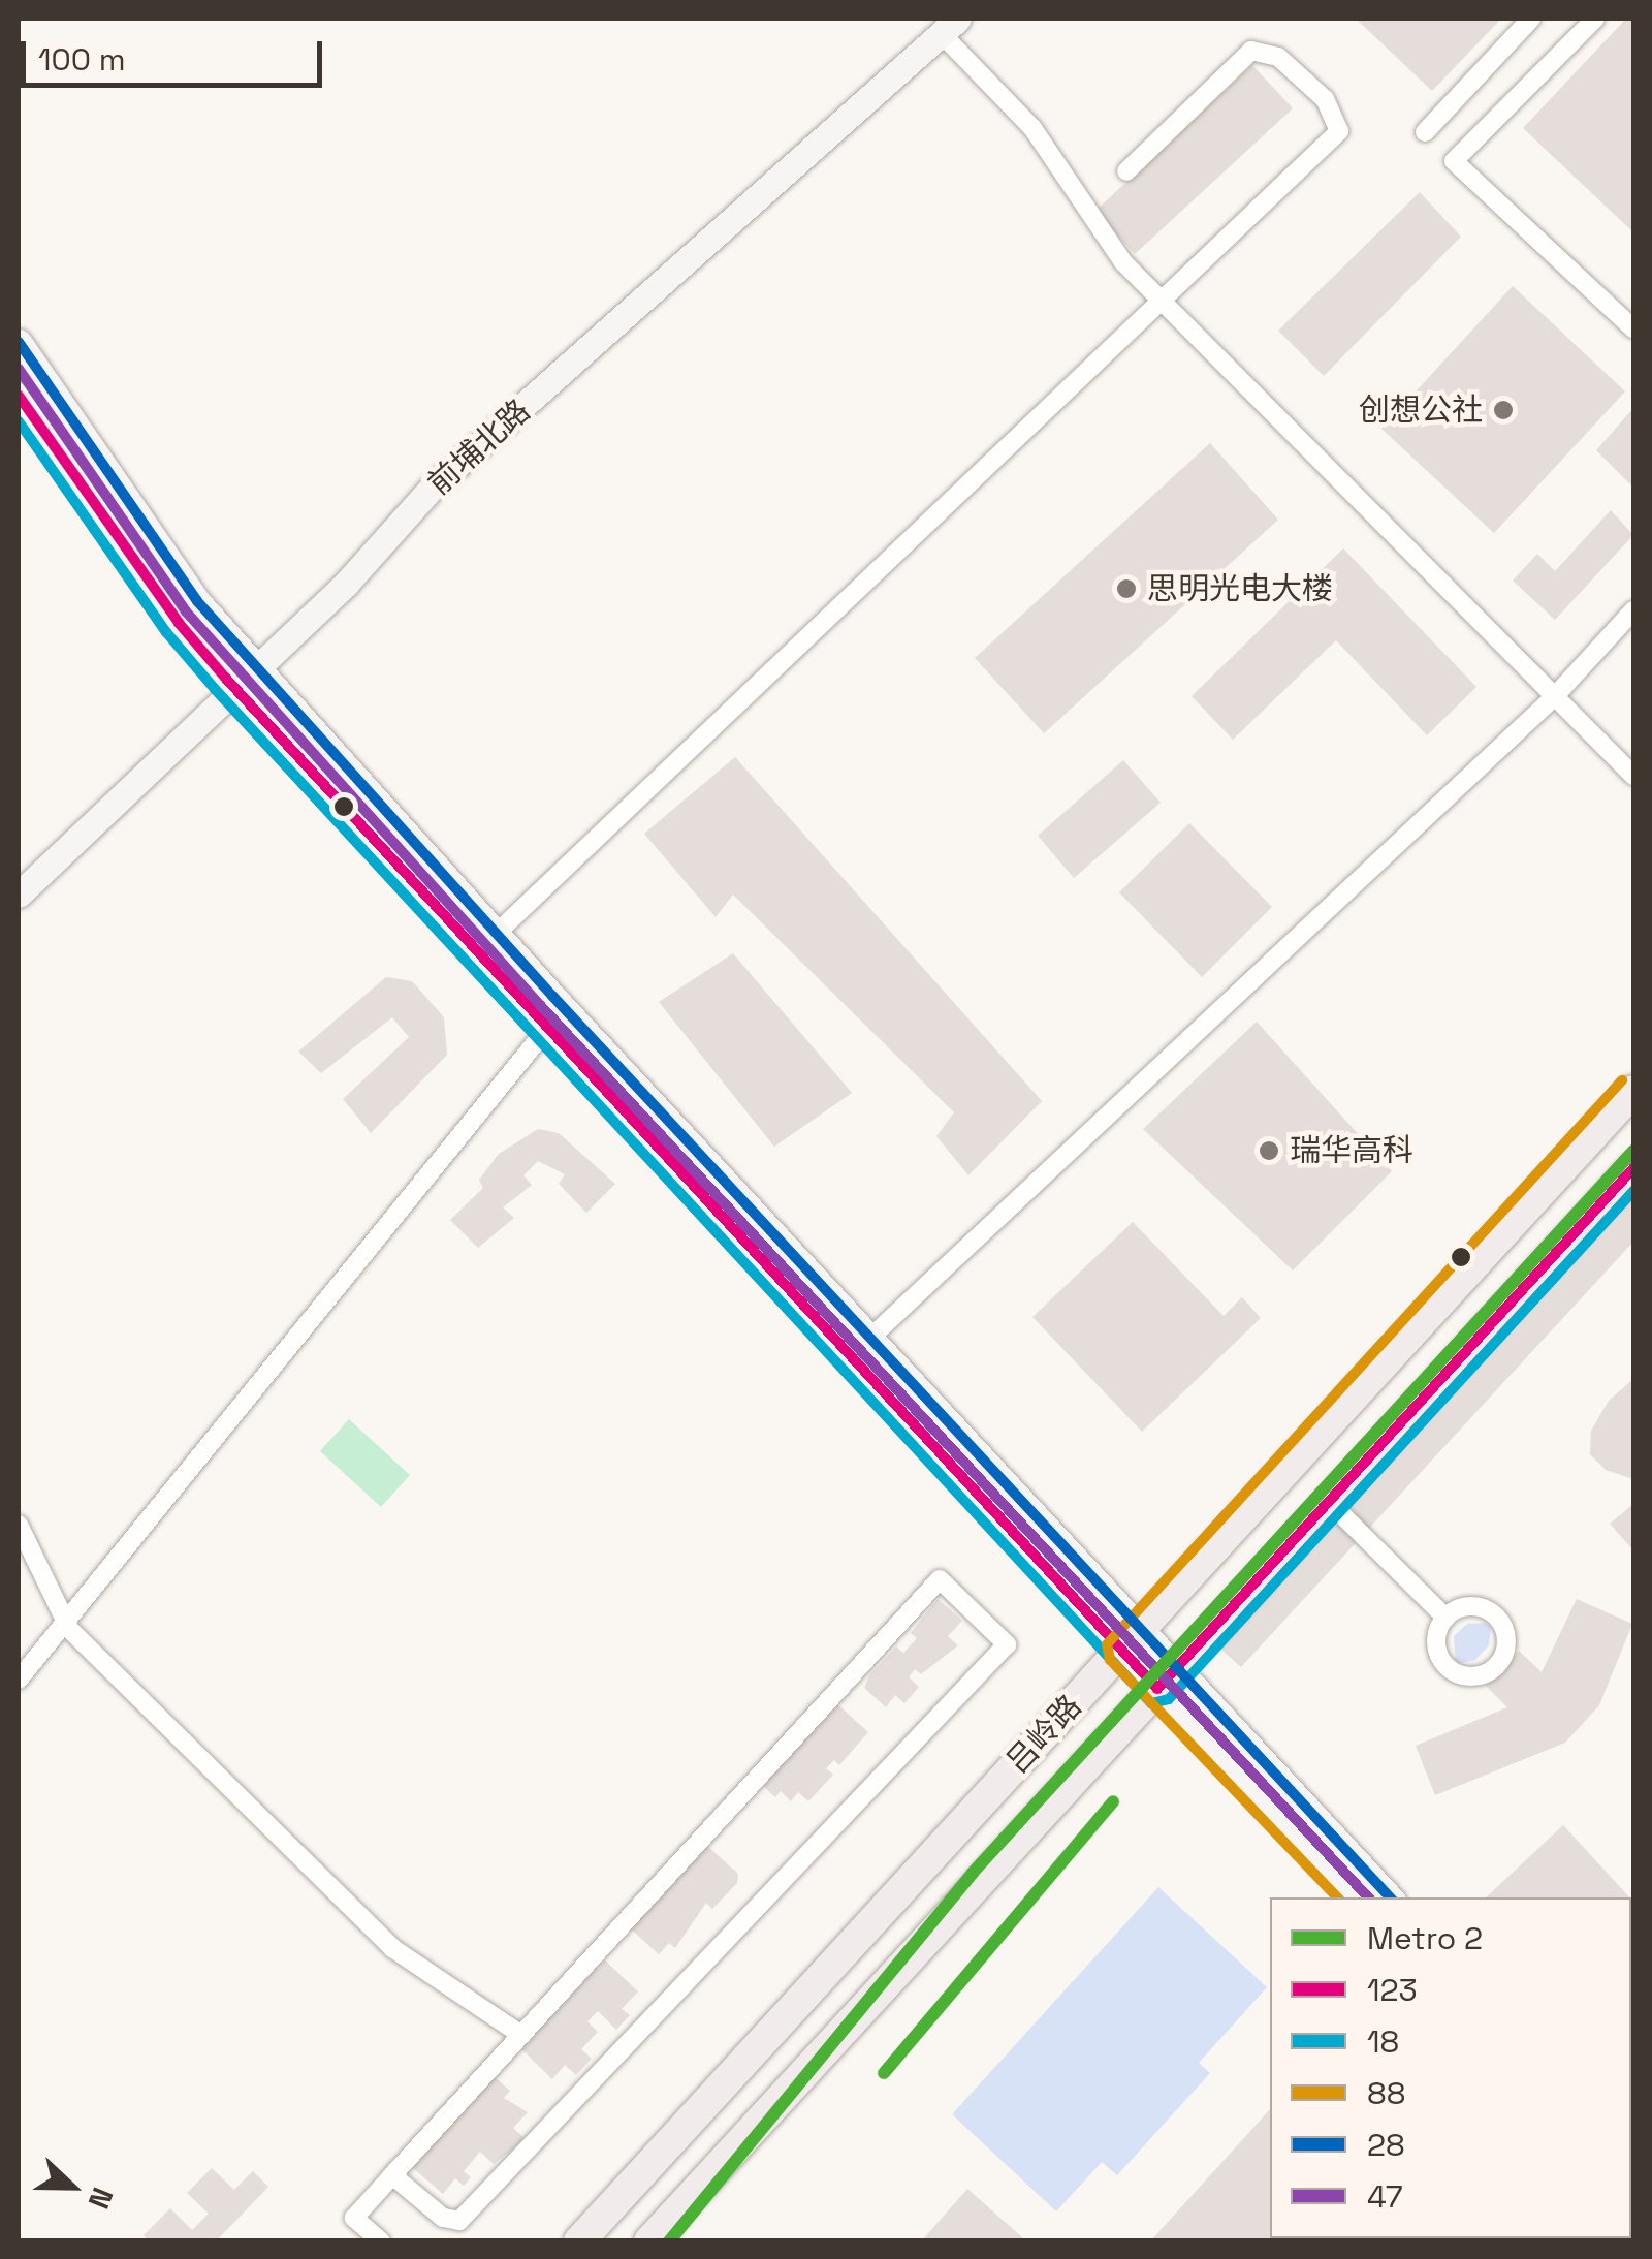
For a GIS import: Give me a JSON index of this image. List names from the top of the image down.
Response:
{
  "streets": {
    "main road": ["前埔北路", "吕岭路"]
  },
  "places": ["创想公社", "思明光电大楼", "瑞华高科"],
  "lines": [
    "transit line 28",
    "transit line 47",
    "transit line 123",
    "transit line 18",
    "transit line 88",
    "metro line 2"
  ],
  "legend": [
    "Metro 2",
    "123",
    "18",
    "88",
    "28",
    "47"
  ],
  "scale_bar": "100 m",
  "north": "right"
}
